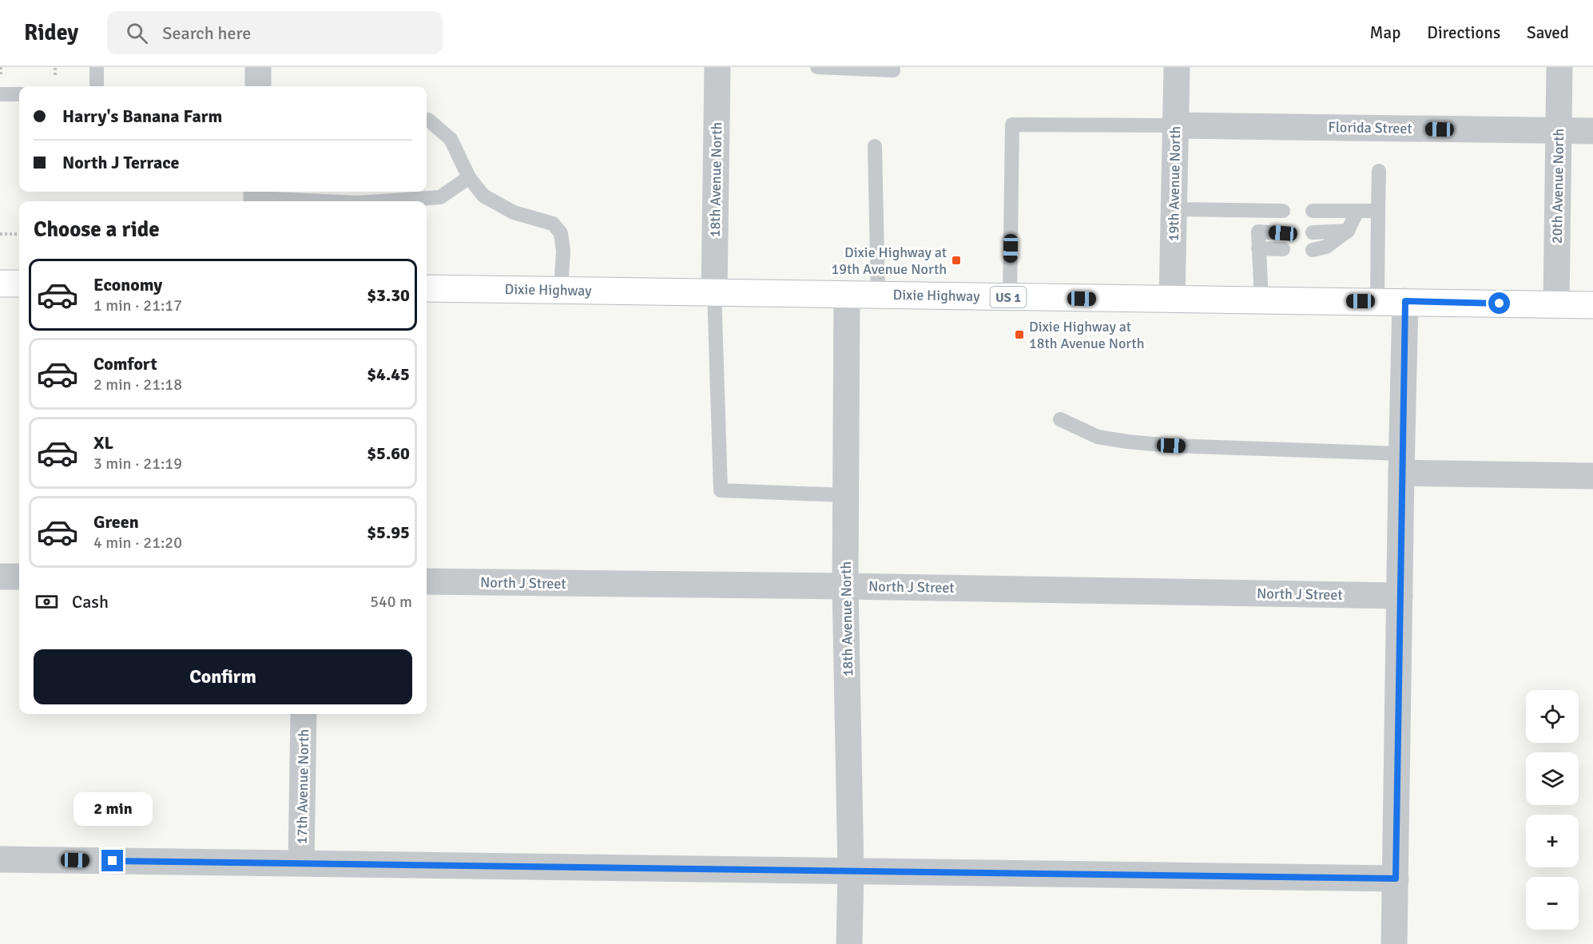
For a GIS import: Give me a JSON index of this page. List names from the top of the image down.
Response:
{
  "streets": {
    "main road": ["Dixie Highway", "US 1"],
    "street": [
      "Florida Street",
      "18th Avenue North",
      "19th Avenue North",
      "20th Avenue North",
      "North J Street",
      "17th Avenue North"
    ]
  },
  "crossings": [
    ["Florida Street", "19th Avenue North"],
    ["Florida Street", "20th Avenue North"],
    ["18th Avenue North", "Dixie Highway"],
    ["18th Avenue North", "North J Street"],
    ["19th Avenue North", "Dixie Highway"],
    ["20th Avenue North", "Dixie Highway"]
  ],
  "places": {
    "transit": ["Dixie Highway at 19th Avenue North", "Dixie Highway at 18th Avenue North"]
  },
  "page": {
    "header": "Ridey",
    "search": "Search here",
    "nav": ["Map", "Directions", "Saved"],
    "banner": ["Harry's Banana Farm", "North J Terrace"],
    "heading": "Choose a ride",
    "list": [
      {
        "name": "Economy",
        "note": "1 min · 21:17",
        "value": "$3.30"
      },
      {
        "name": "Comfort",
        "note": "2 min · 21:18",
        "value": "$4.45"
      },
      {
        "name": "XL",
        "note": "3 min · 21:19",
        "value": "$5.60"
      },
      {
        "name": "Green",
        "note": "4 min · 21:20",
        "value": "$5.95"
      }
    ],
    "pay": ["Cash", "540 m"],
    "buttons": "Confirm",
    "map_buttons": ["+", "−"],
    "bubble": "2 min"
  }
}
